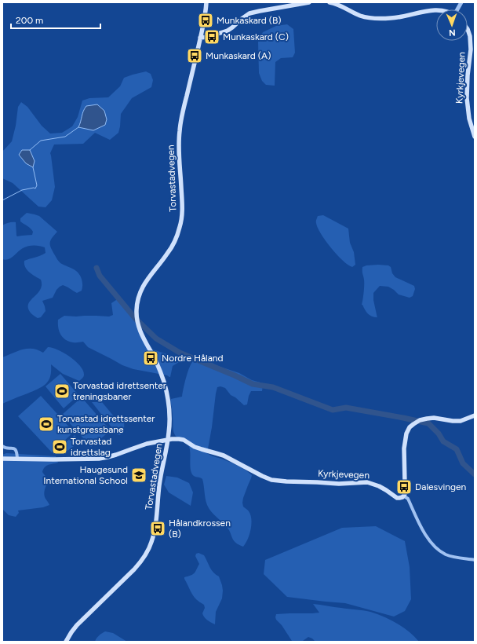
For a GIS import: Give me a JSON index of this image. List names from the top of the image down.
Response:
{
  "streets": {
    "main road": ["Kyrkjevegen", "Torvastadvegen"]
  },
  "crossings": [
    ["Kyrkjevegen", "Torvastadvegen"]
  ],
  "places": {
    "bus stop": [
      "Munkaskard (B)",
      "Munkaskard (C)",
      "Munkaskard (A)",
      "Nordre Håland",
      "Dalesvingen",
      "Hålandkrossen (B)"
    ],
    "sports": ["Torvastad idrettsenter treningsbaner", "Torvastad idrettssenter kunstgressbane", "Torvastad idrettslag"],
    "school or university": ["Haugesund International School"]
  },
  "scale_bar": "200 m",
  "north": "bottom"
}
